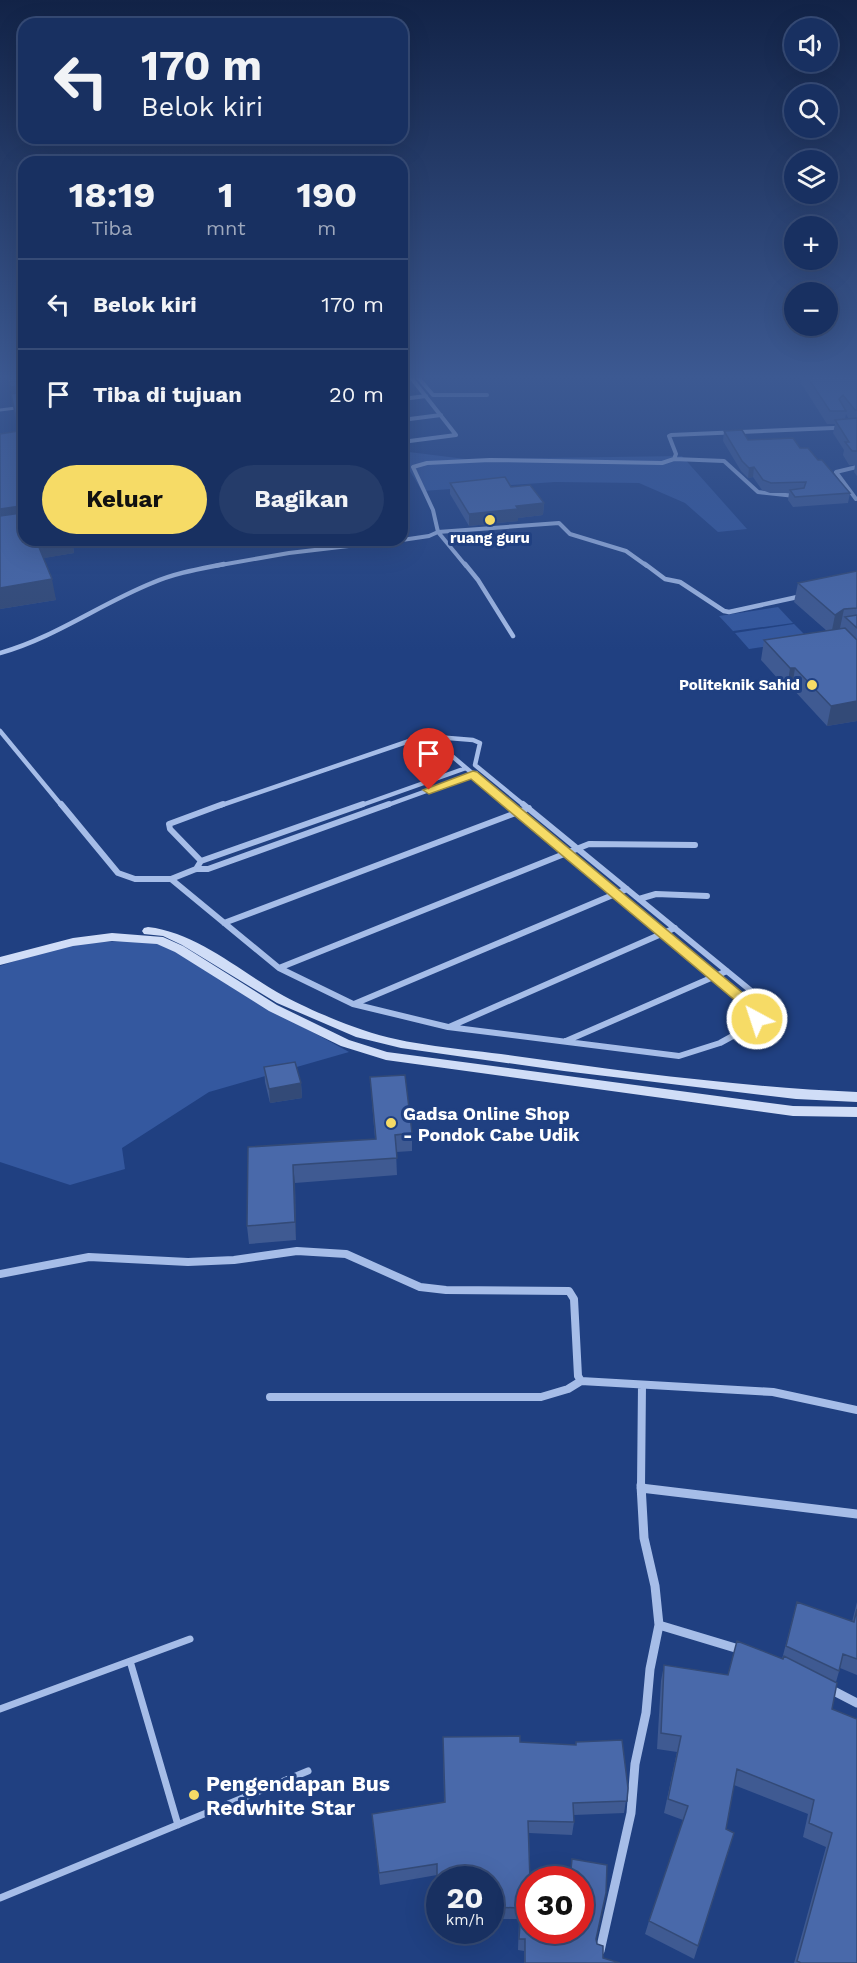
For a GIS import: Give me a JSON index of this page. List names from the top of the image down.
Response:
{
  "places": [
    "ruang guru",
    "Politeknik Sahid",
    "Gadsa Online Shop - Pondok Cabe Udik",
    "Pengendapan Bus Redwhite Star"
  ],
  "page": {
    "map_buttons": ["+", "−"],
    "turn": ["170 m", "Belok kiri"],
    "eta": [
      "18:19",
      "Tiba",
      "1",
      "mnt",
      "190",
      "m"
    ],
    "list": [
      {
        "name": "Belok kiri",
        "value": "170 m"
      },
      {
        "name": "Tiba di tujuan",
        "value": "20 m"
      }
    ],
    "buttons": ["Keluar", "Bagikan"],
    "speed": "20 km/h",
    "limit": "30"
  }
}
